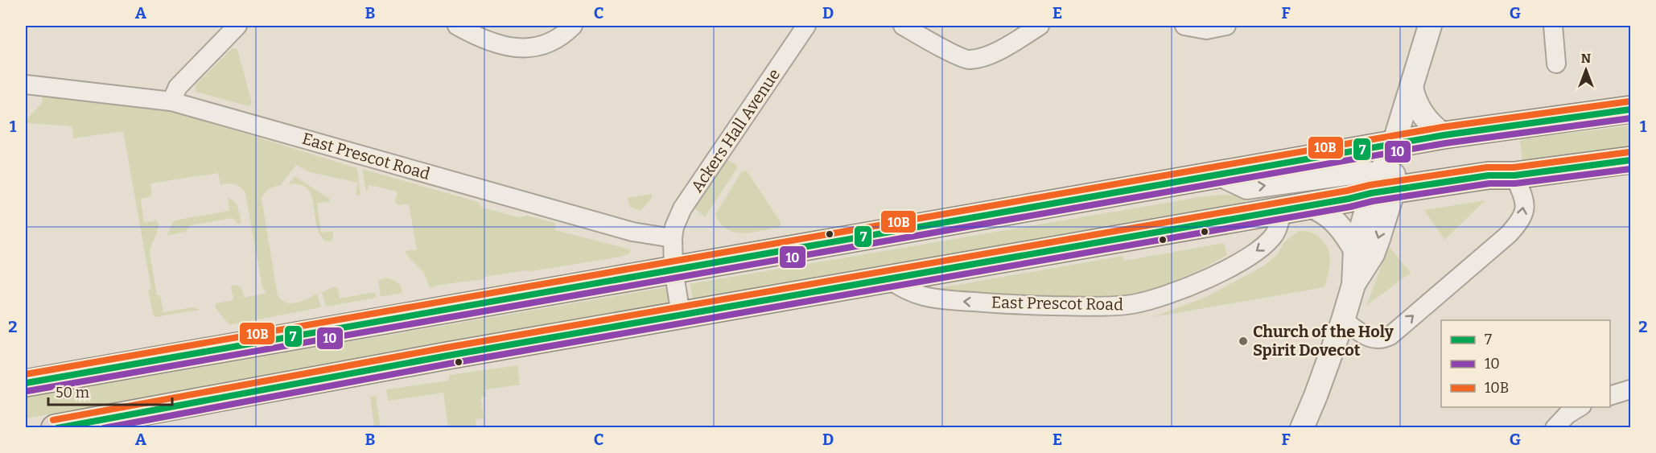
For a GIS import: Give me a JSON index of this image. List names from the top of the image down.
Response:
{
  "streets": {
    "street": ["Ackers Hall Avenue", "East Prescot Road"]
  },
  "crossings": [
    ["Ackers Hall Avenue", "East Prescot Road"]
  ],
  "one_way": ["East Prescot Road"],
  "places": ["Church of the Holy Spirit Dovecot"],
  "lines": ["transit line 10B", "transit line 7", "transit line 10"],
  "legend": ["7", "10", "10B"],
  "scale_bar": "50 m",
  "north": "top",
  "grid": {
    "columns": [
      "A",
      "B",
      "C",
      "D",
      "E",
      "F",
      "G"
    ],
    "rows": ["1", "2"]
  }
}
